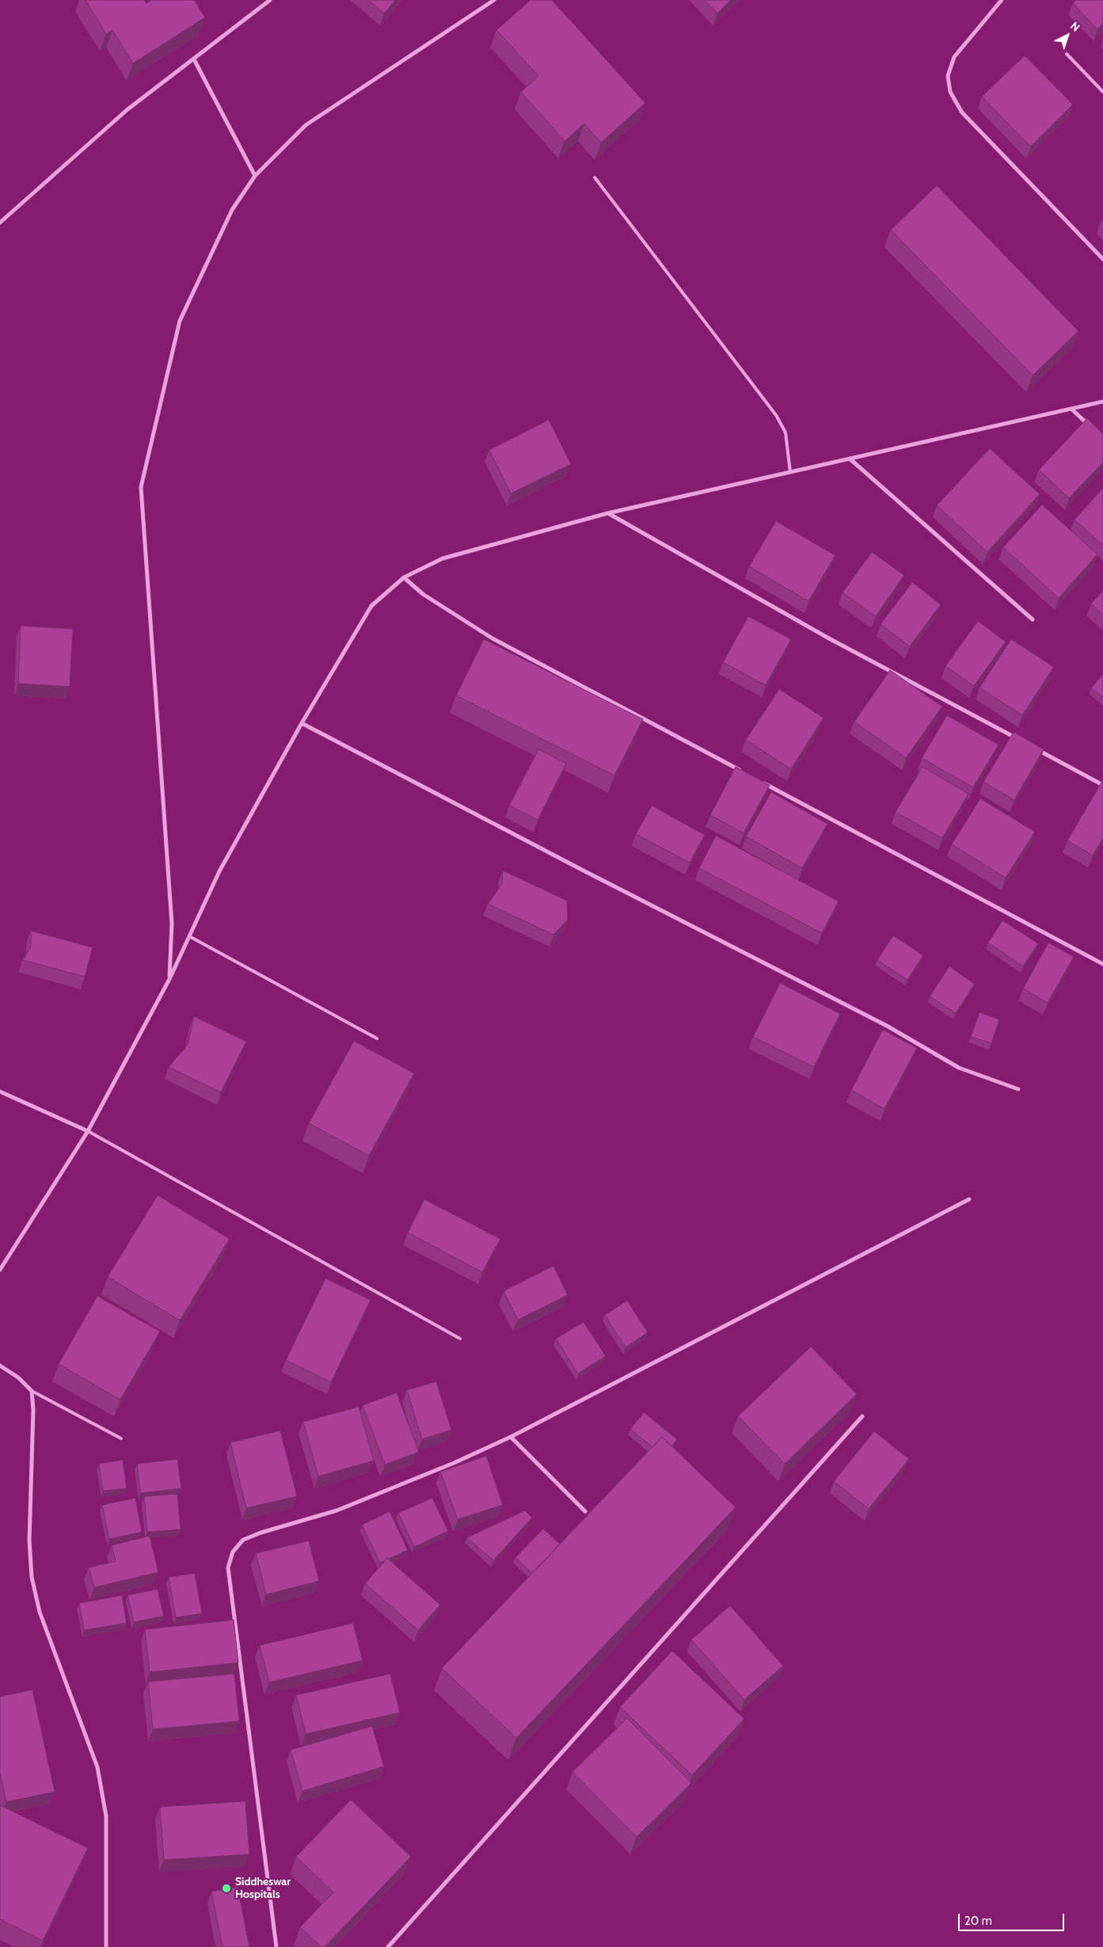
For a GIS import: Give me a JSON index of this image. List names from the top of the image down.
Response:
{
  "places": ["Siddheswar Hospitals"],
  "scale_bar": "20 m",
  "north": "top right"
}
